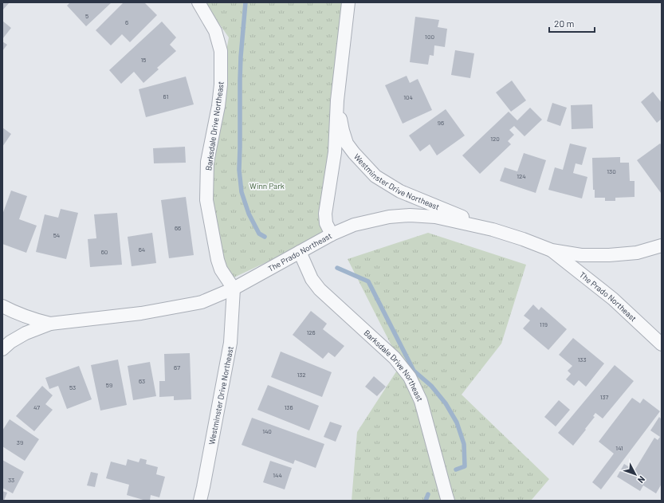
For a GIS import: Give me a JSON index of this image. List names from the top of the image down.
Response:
{
  "streets": {
    "street": ["Barksdale Drive Northeast", "Westminster Drive Northeast", "The Prado Northeast"]
  },
  "crossings": [
    ["Barksdale Drive Northeast", "Westminster Drive Northeast"],
    ["Barksdale Drive Northeast", "The Prado Northeast"],
    ["Westminster Drive Northeast", "The Prado Northeast"]
  ],
  "parks": ["Winn Park"],
  "house_numbers": [
    "5",
    "6",
    "100",
    "15",
    "61",
    "104",
    "96",
    "120",
    "130",
    "124",
    "66",
    "54",
    "64",
    "60",
    "119",
    "126",
    "133",
    "67",
    "132",
    "63",
    "59",
    "53",
    "137",
    "47",
    "136",
    "140",
    "39",
    "141",
    "144",
    "33"
  ],
  "scale_bar": "20 m",
  "north": "bottom right"
}
